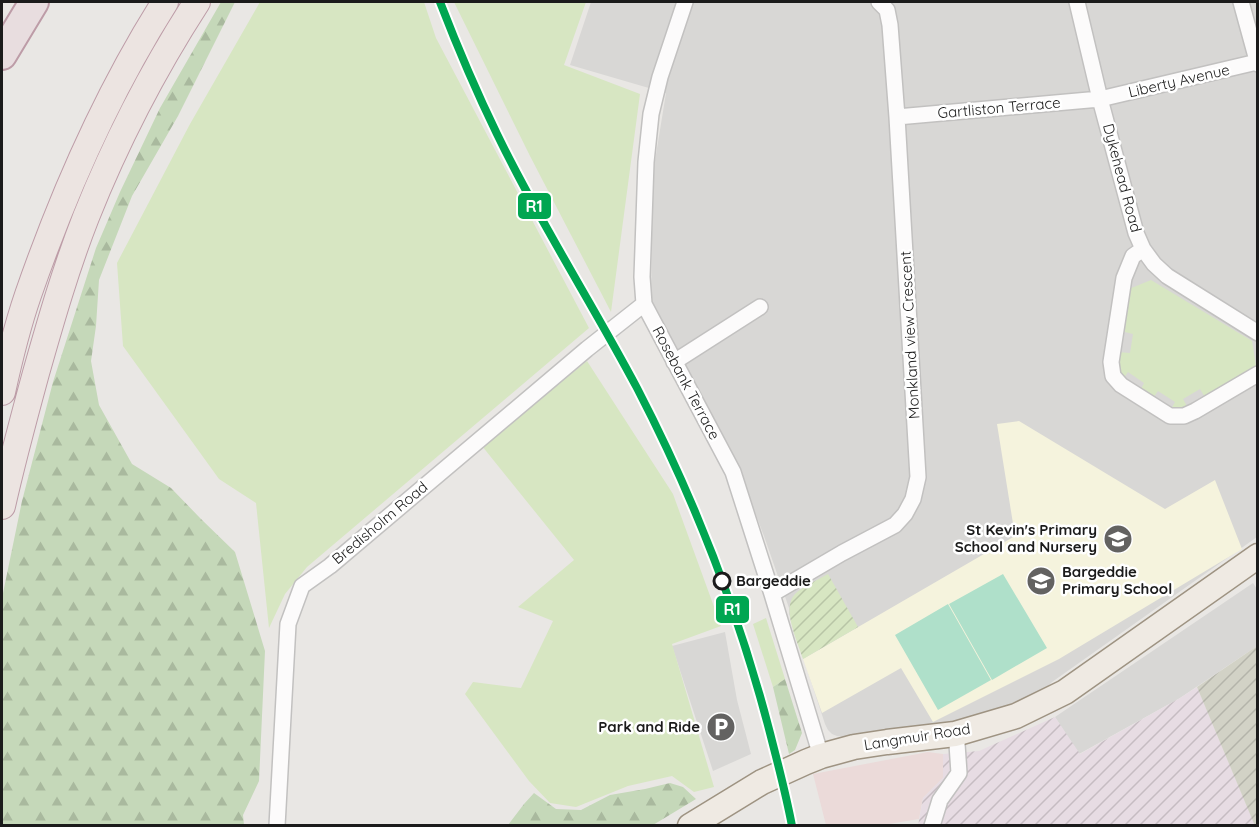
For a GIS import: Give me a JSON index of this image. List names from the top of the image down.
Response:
{
  "streets": {
    "main road": ["Langmuir Road"],
    "street": [
      "Liberty Avenue",
      "Gartliston Terrace",
      "Dykehead Road",
      "Monkland view Crescent",
      "Rosebank Terrace",
      "Bredisholm Road"
    ]
  },
  "crossings": [
    ["Liberty Avenue", "Gartliston Terrace"],
    ["Liberty Avenue", "Dykehead Road"],
    ["Gartliston Terrace", "Dykehead Road"],
    ["Gartliston Terrace", "Monkland view Crescent"],
    ["Monkland view Crescent", "Rosebank Terrace"],
    ["Rosebank Terrace", "Bredisholm Road"],
    ["Rosebank Terrace", "Langmuir Road"]
  ],
  "places": {
    "school or university": ["St Kevin's Primary School and Nursery", "Bargeddie Primary School"],
    "other": ["Bargeddie"],
    "parking": ["Park and Ride"]
  },
  "lines": ["transit line R1"]
}
